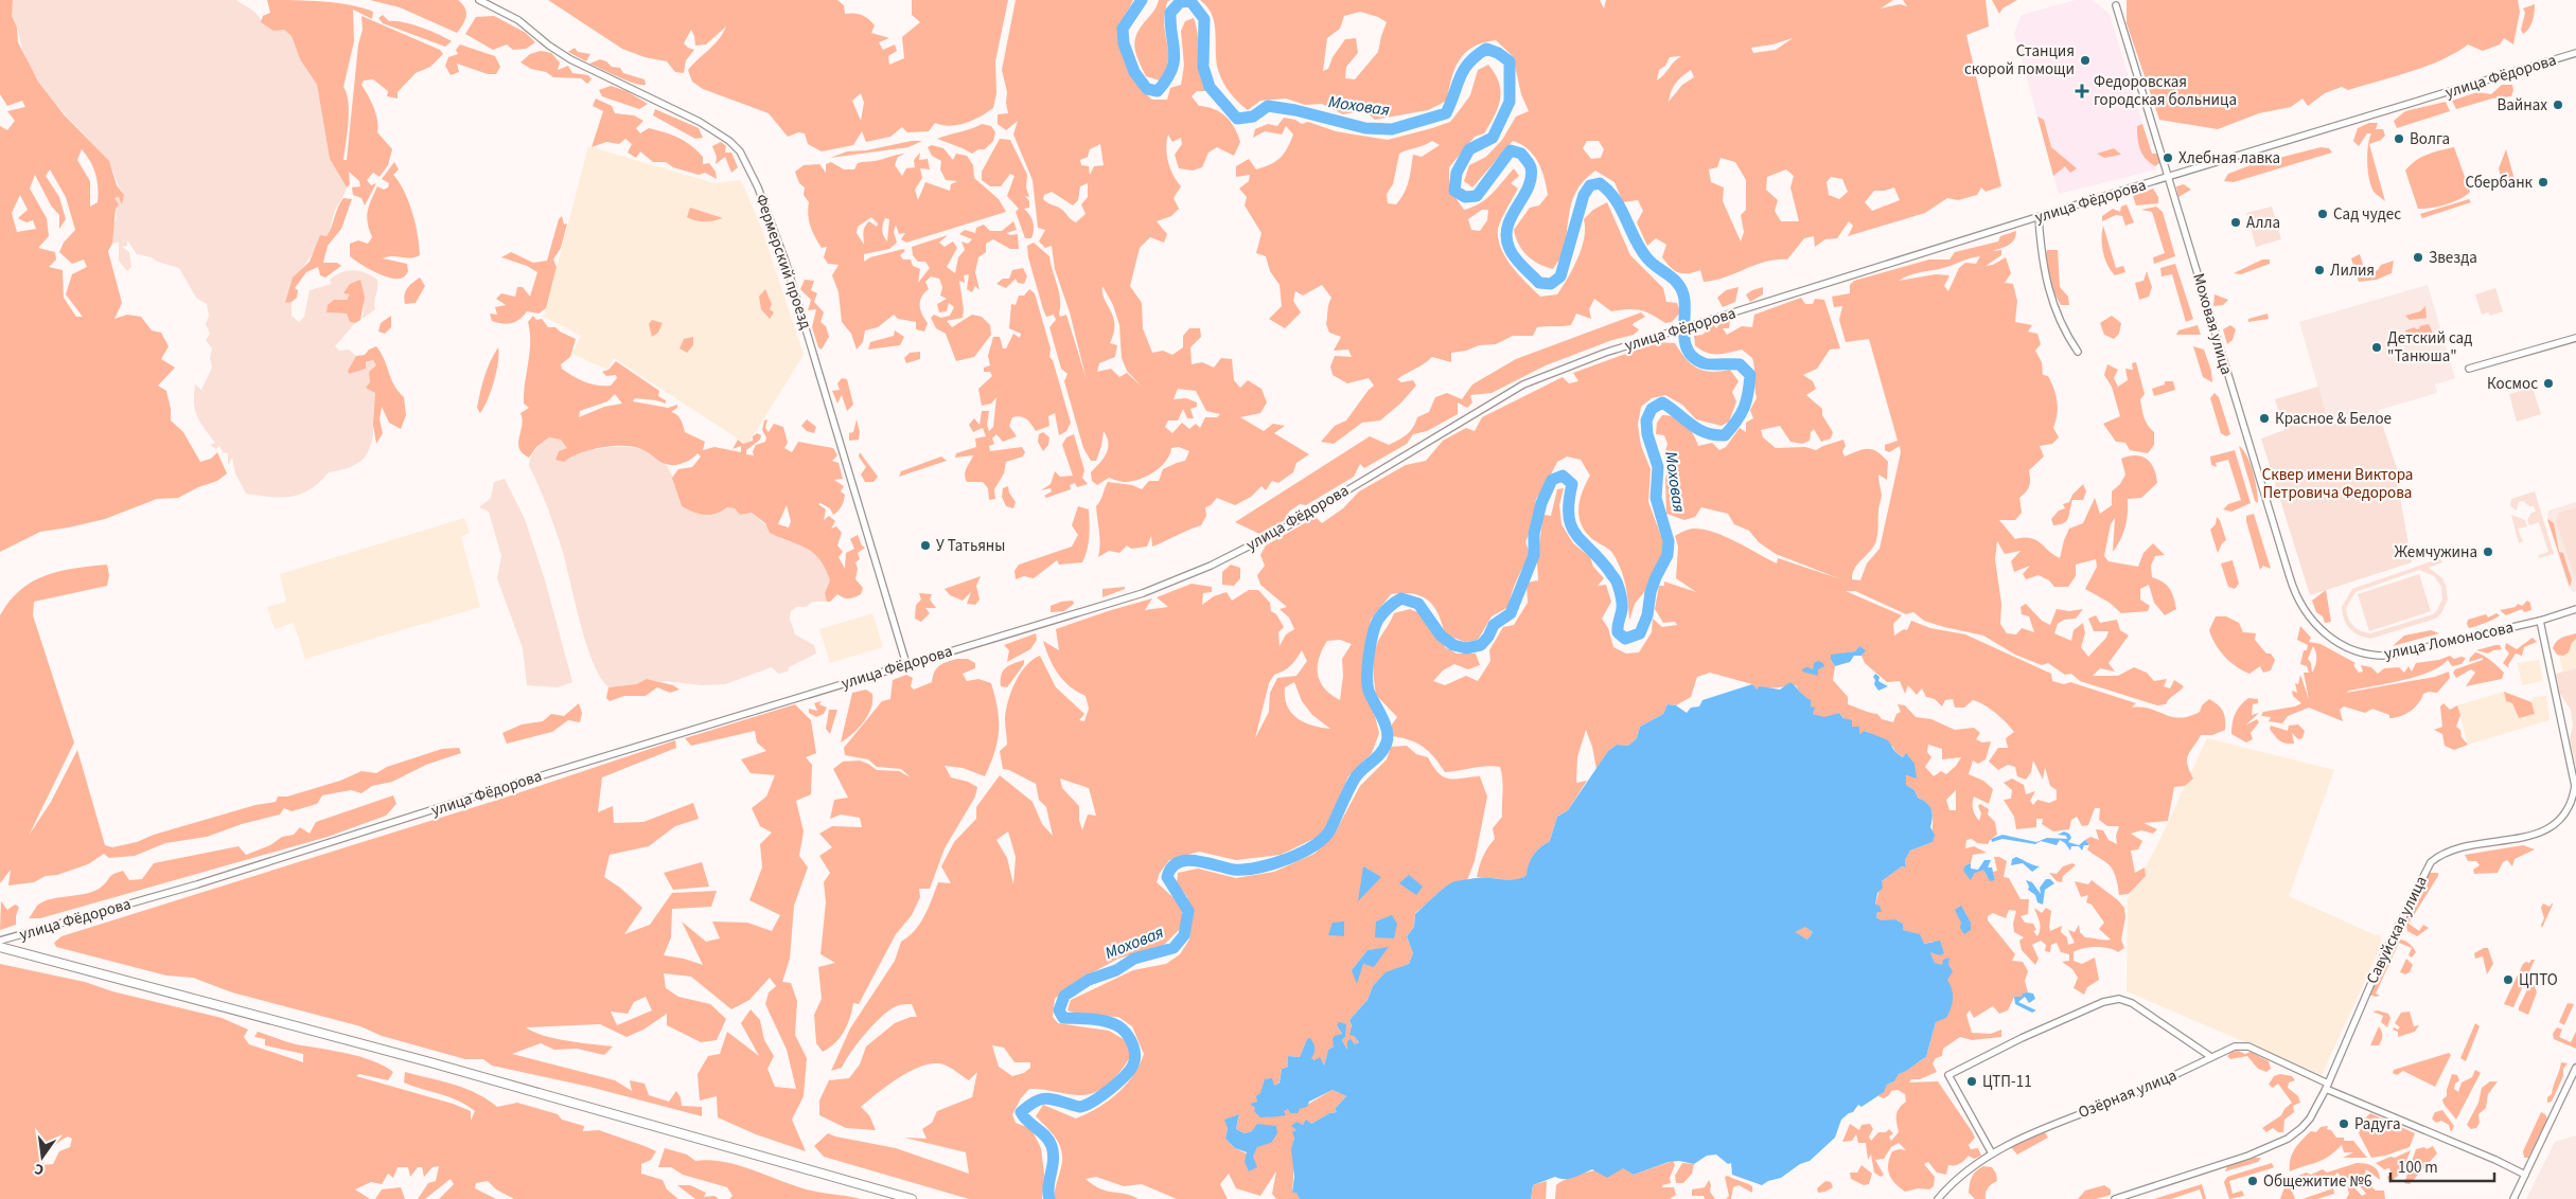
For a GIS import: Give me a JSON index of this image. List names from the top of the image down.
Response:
{
  "streets": {
    "street": [
      "улица Фёдорова",
      "Фермерский проезд",
      "Моховая улица",
      "улица Ломоносова",
      "Савуйская улица",
      "Озёрная улица"
    ]
  },
  "crossings": [
    ["улица Фёдорова", "Фермерский проезд"],
    ["улица Фёдорова", "Моховая улица"],
    ["Моховая улица", "улица Ломоносова"],
    ["улица Ломоносова", "Савуйская улица"],
    ["Савуйская улица", "Озёрная улица"]
  ],
  "water": ["Моховая"],
  "parks": ["Сквер имени Виктора Петровича Федорова"],
  "places": {
    "other": [
      "Станция скорой помощи",
      "Вайнах",
      "Волга",
      "Хлебная лавка",
      "Сбербанк",
      "Сад чудес",
      "Алла",
      "Звезда",
      "Лилия",
      "Детский сад \"Танюша\"",
      "Космос",
      "Красное & Белое",
      "У Татьяны",
      "Жемчужина",
      "ЦПТО",
      "ЦТП-11",
      "Радуга",
      "Общежитие №6"
    ],
    "health": ["Федоровская городская больница"]
  },
  "scale_bar": "100 m",
  "north": "bottom"
}
